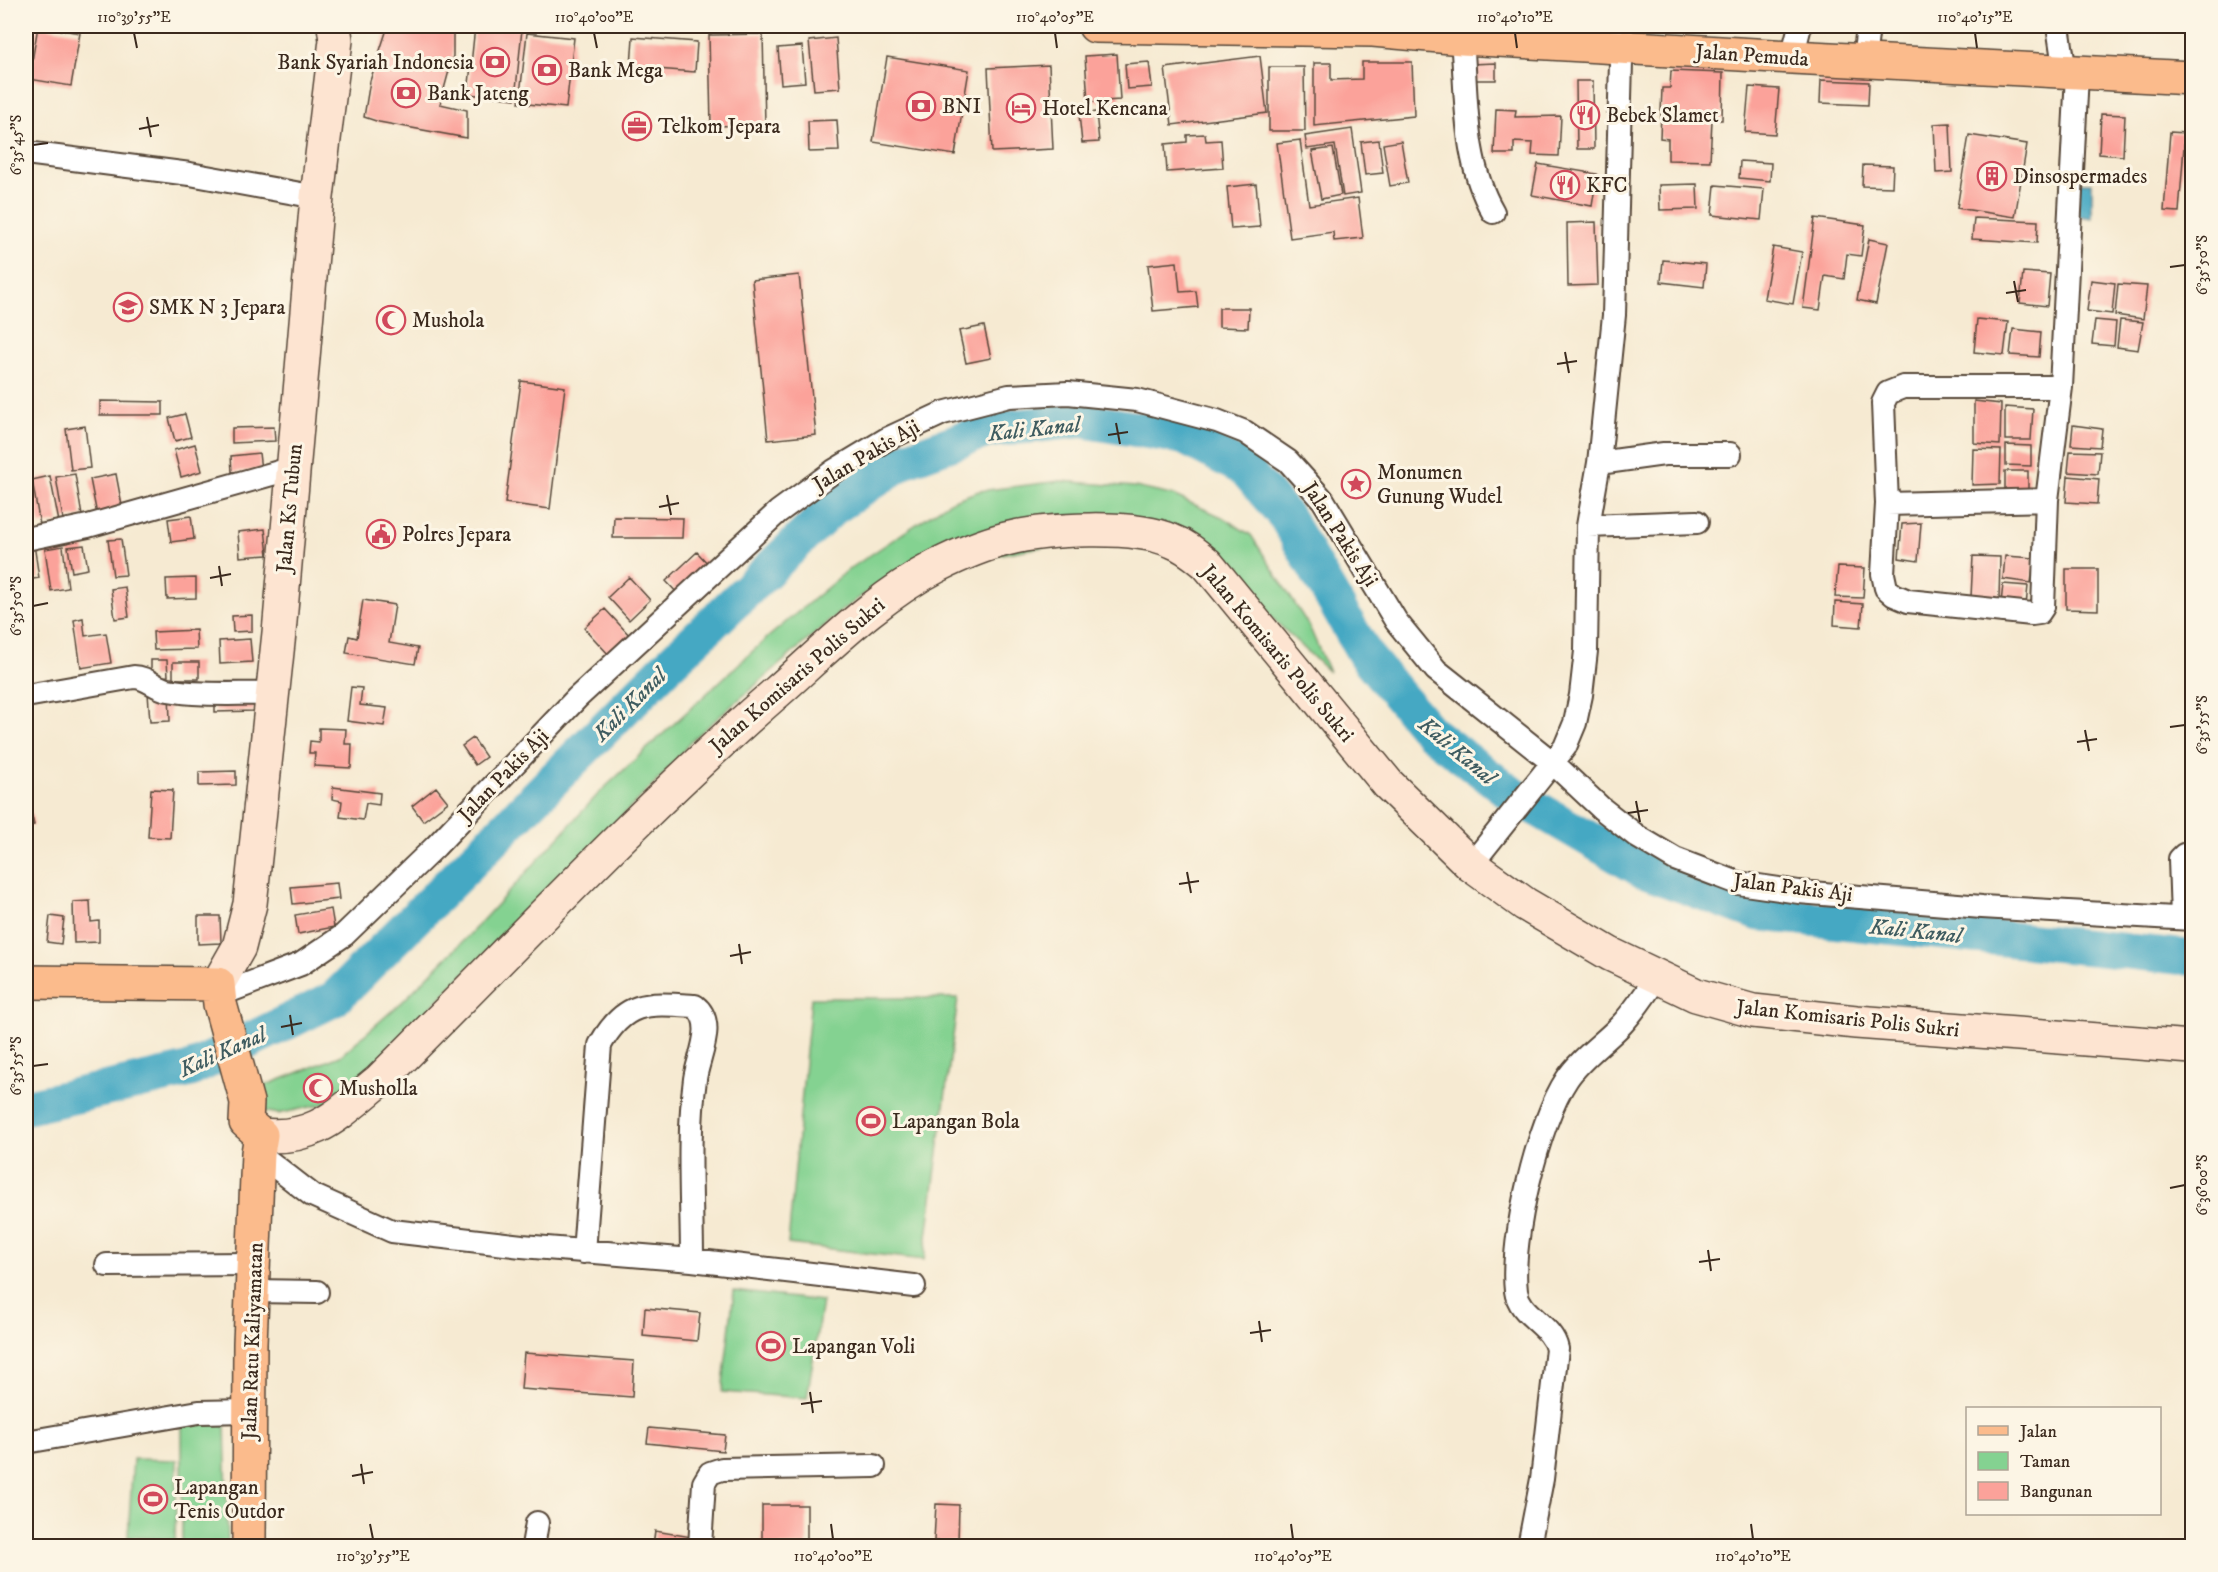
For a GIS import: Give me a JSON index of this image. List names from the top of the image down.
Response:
{
  "streets": {
    "main road": [
      "Jalan Pemuda",
      "Jalan Ks Tubun",
      "Jalan Komisaris Polis Sukri",
      "Jalan Ratu Kaliyamatan"
    ],
    "street": ["Jalan Pakis Aji"]
  },
  "crossings": [
    ["Jalan Pakis Aji", "Jalan Ks Tubun"],
    ["Jalan Komisaris Polis Sukri", "Jalan Ratu Kaliyamatan"]
  ],
  "water": ["Kali Kanal"],
  "places": {
    "bank": [
      "Bank Syariah Indonesia",
      "Bank Mega",
      "Bank Jateng",
      "BNI"
    ],
    "hotel": ["Hotel Kencana"],
    "restaurant": ["Bebek Slamet", "KFC"],
    "office": ["Telkom Jepara"],
    "building": ["Dinsospermades"],
    "school or university": ["SMK N 3 Jepara"],
    "mosque": ["Mushola", "Musholla"],
    "place": ["Monumen Gunung Wudel"],
    "public building": ["Polres Jepara"],
    "sports": ["Lapangan Bola", "Lapangan Voli", "Lapangan Tenis Outdor"]
  },
  "legend": ["Jalan", "Taman", "Bangunan"],
  "coordinates": [
    "110°39'55\"E",
    "110°40'00\"E",
    "110°40'05\"E",
    "110°40'10\"E",
    "110°40'15\"E",
    "6°35'45\"S",
    "6°35'50\"S",
    "6°35'55\"S",
    "6°36'00\"S"
  ]
}
